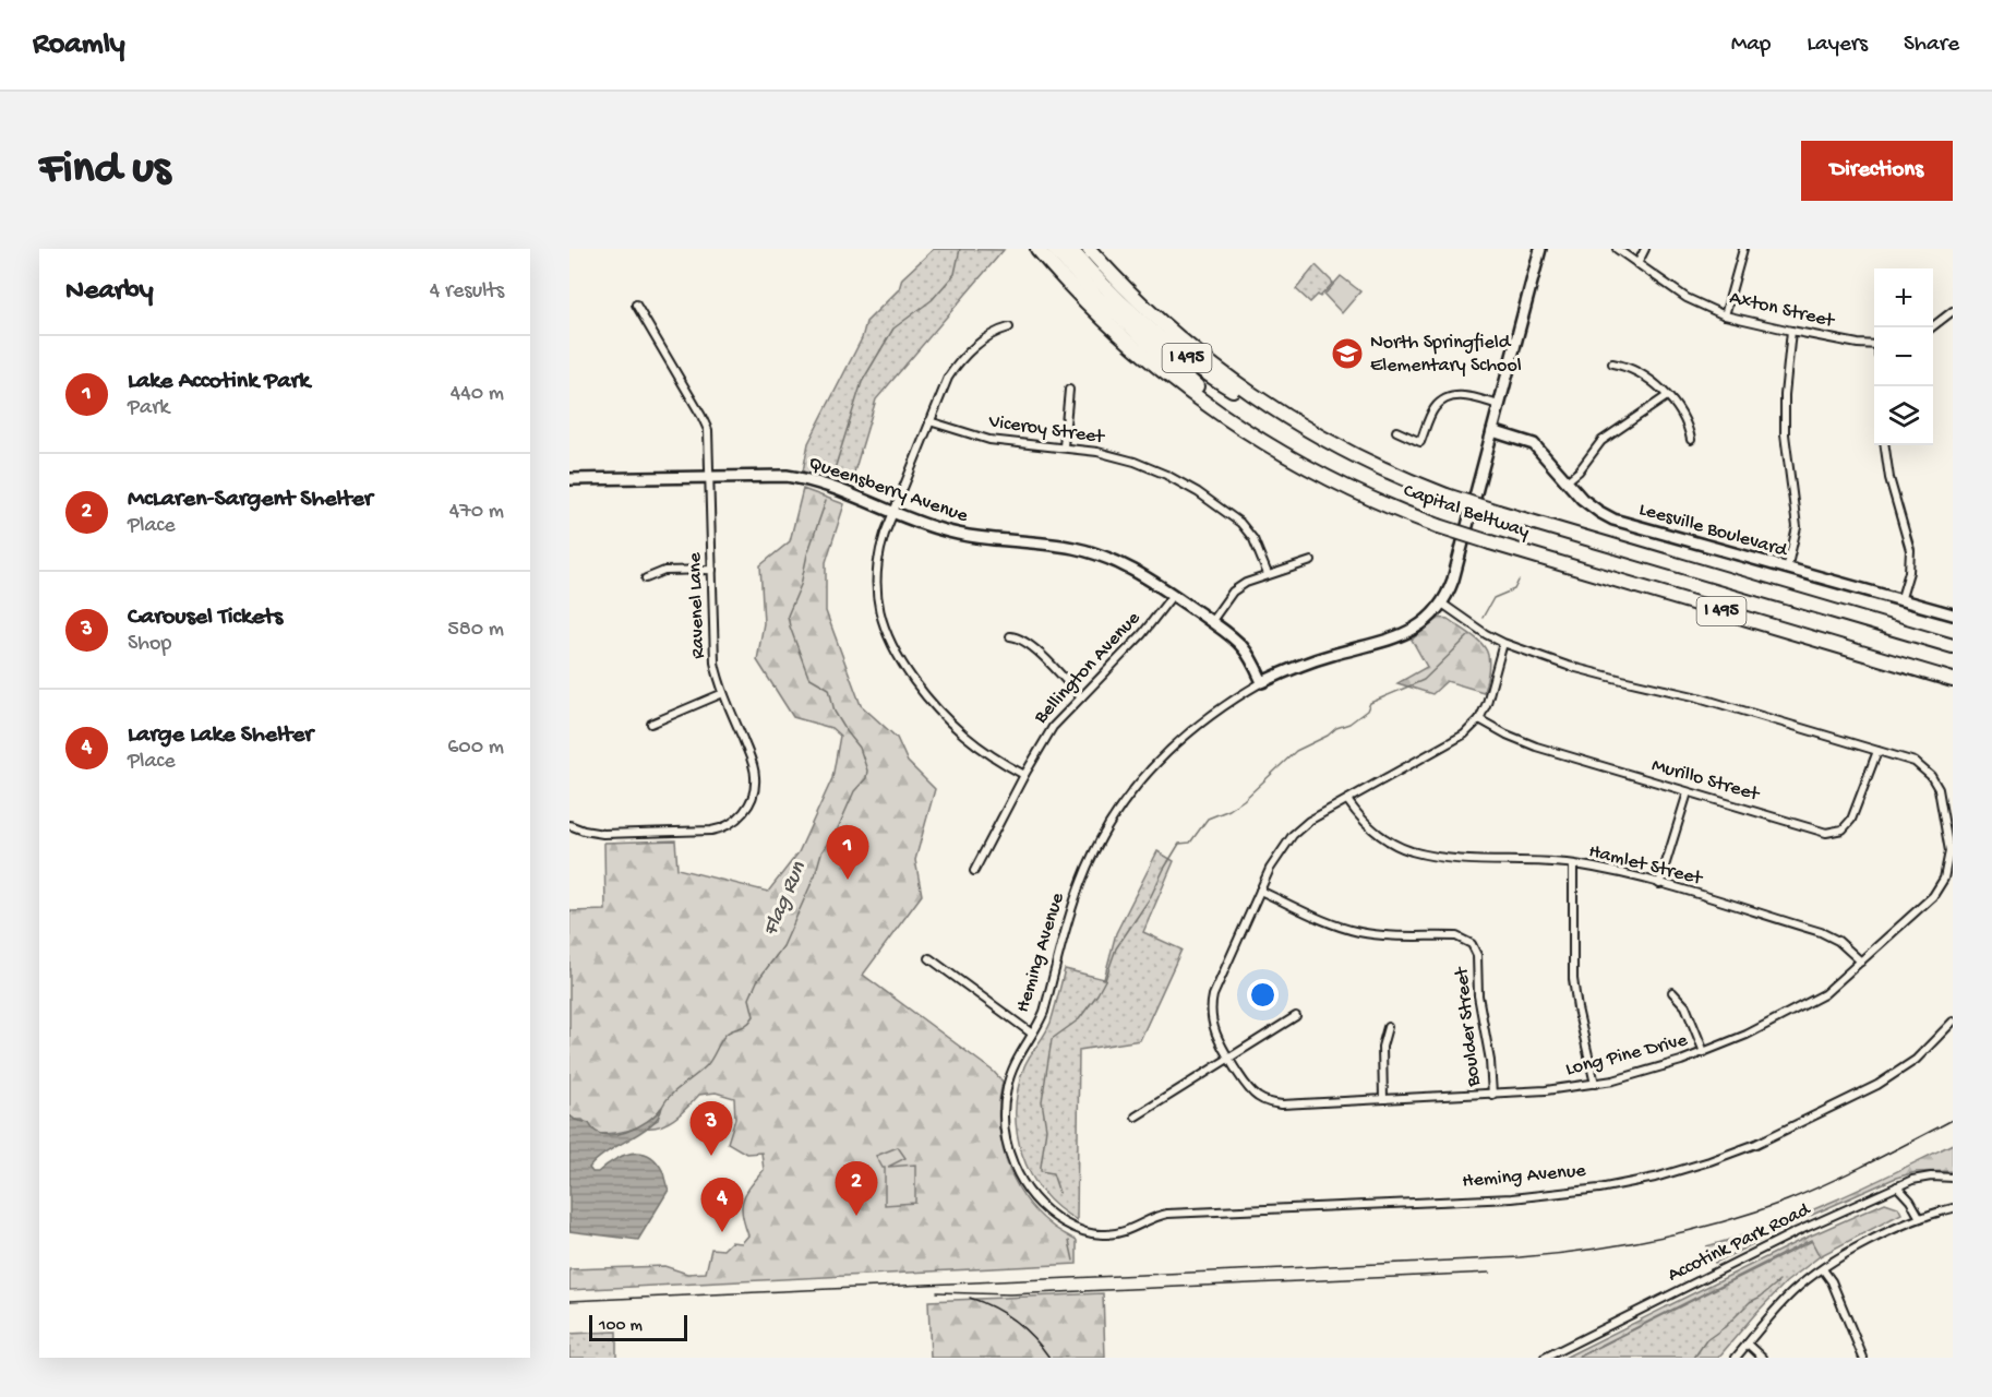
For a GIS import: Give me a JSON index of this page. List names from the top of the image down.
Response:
{
  "streets": {
    "highway": ["I 495", "Capital Beltway"],
    "street": [
      "Axton Street",
      "Viceroy Street",
      "Queensberry Avenue",
      "Leesville Boulevard",
      "Ravenel Lane",
      "Bellington Avenue",
      "Murillo Street",
      "Hamlet Street",
      "Heming Avenue",
      "Boulder Street",
      "Long Pine Drive",
      "Accotink Park Road"
    ]
  },
  "crossings": [
    ["I 495", "Capital Beltway"],
    ["Queensberry Avenue", "Ravenel Lane"],
    ["Queensberry Avenue", "Bellington Avenue"],
    ["Queensberry Avenue", "Heming Avenue"],
    ["Leesville Boulevard", "Heming Avenue"],
    ["Murillo Street", "Long Pine Drive"],
    ["Hamlet Street", "Long Pine Drive"],
    ["Heming Avenue", "Long Pine Drive"],
    ["Boulder Street", "Long Pine Drive"]
  ],
  "water": ["Flag Run"],
  "places": {
    "school or university": ["North Springfield Elementary School"]
  },
  "scale_bar": "100 m",
  "page": {
    "header": "Roamly",
    "nav": ["Map", "Layers", "Share"],
    "buttons": "Directions",
    "title": "Find us",
    "heading": ["Nearby", "4 results"],
    "map_buttons": ["+", "−"],
    "list": [
      {
        "mark": "1",
        "name": "Lake Accotink Park",
        "note": "Park",
        "value": "440 m"
      },
      {
        "mark": "2",
        "name": "McLaren-Sargent Shelter",
        "note": "Place",
        "value": "470 m"
      },
      {
        "mark": "3",
        "name": "Carousel Tickets",
        "note": "Shop",
        "value": "580 m"
      },
      {
        "mark": "4",
        "name": "Large Lake Shelter",
        "note": "Place",
        "value": "600 m"
      }
    ],
    "pins": [
      "1",
      "3",
      "2",
      "4"
    ],
    "scale": "100 m"
  }
}
